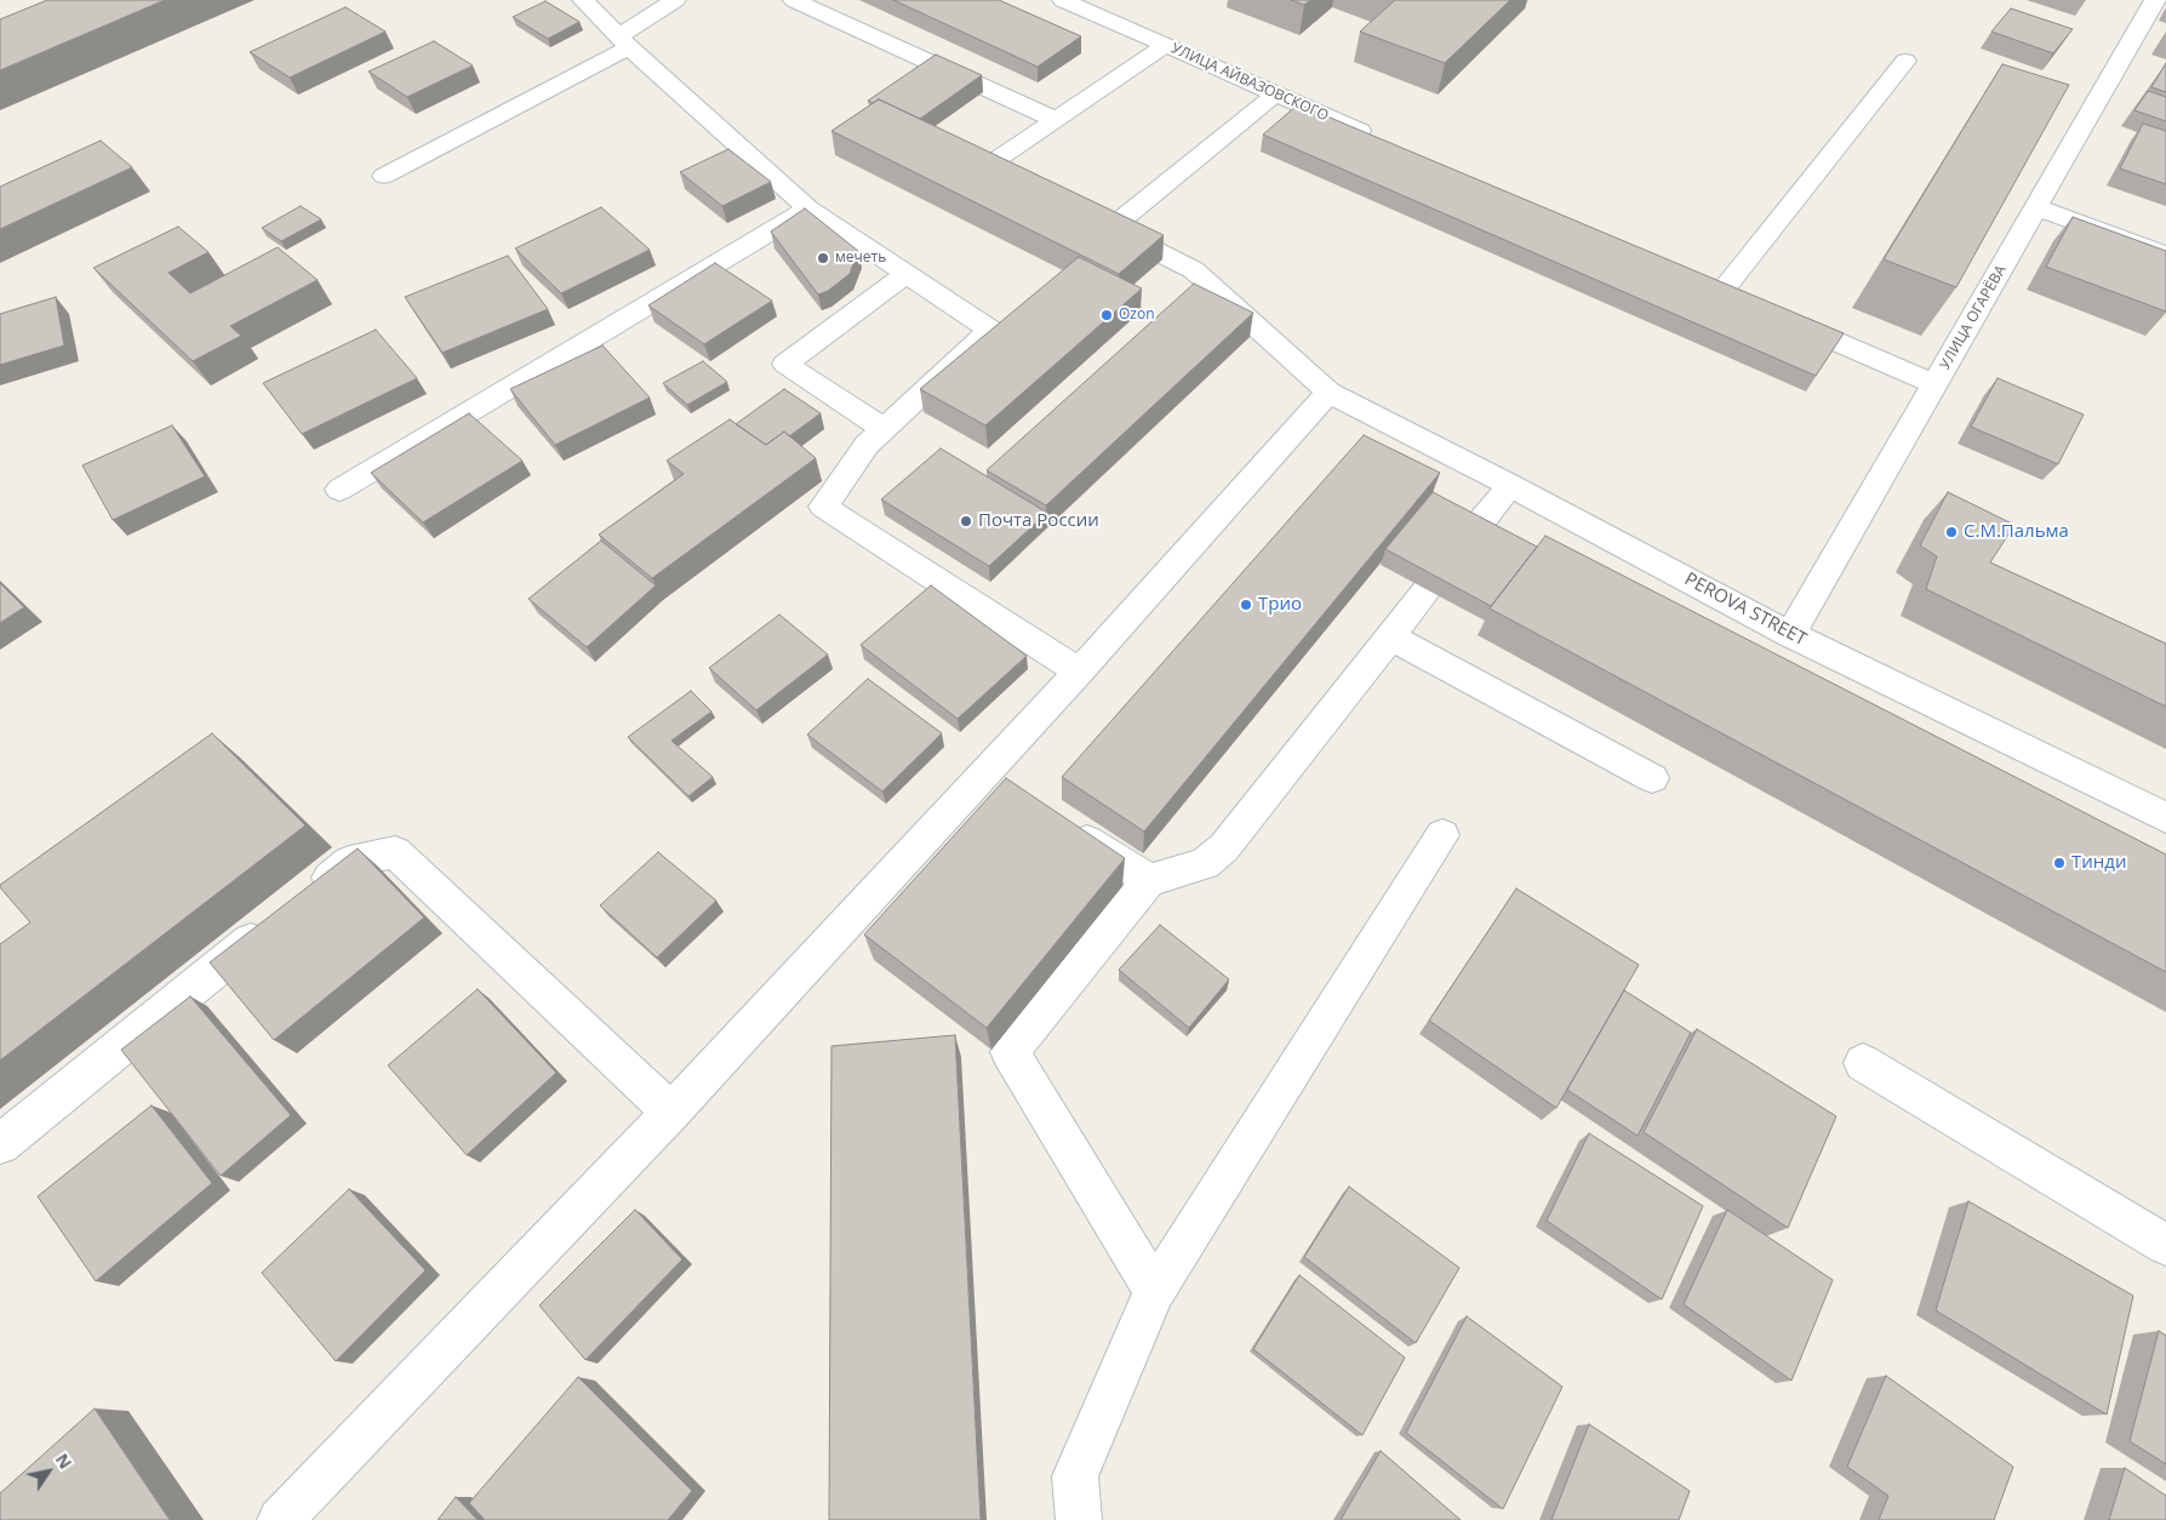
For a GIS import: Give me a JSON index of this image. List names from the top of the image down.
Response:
{
  "streets": {
    "street": ["УЛИЦА АЙВАЗОВСКОГО", "УЛИЦА ОГАРЁВА", "PEROVA STREET"]
  },
  "crossings": [
    ["УЛИЦА АЙВАЗОВСКОГО", "PEROVA STREET"],
    ["УЛИЦА ОГАРЁВА", "PEROVA STREET"]
  ],
  "places": [
    "мечеть",
    "Ozon",
    "Почта России",
    "С.М.Пальма",
    "Трио",
    "Тинди"
  ],
  "north": "top right"
}
